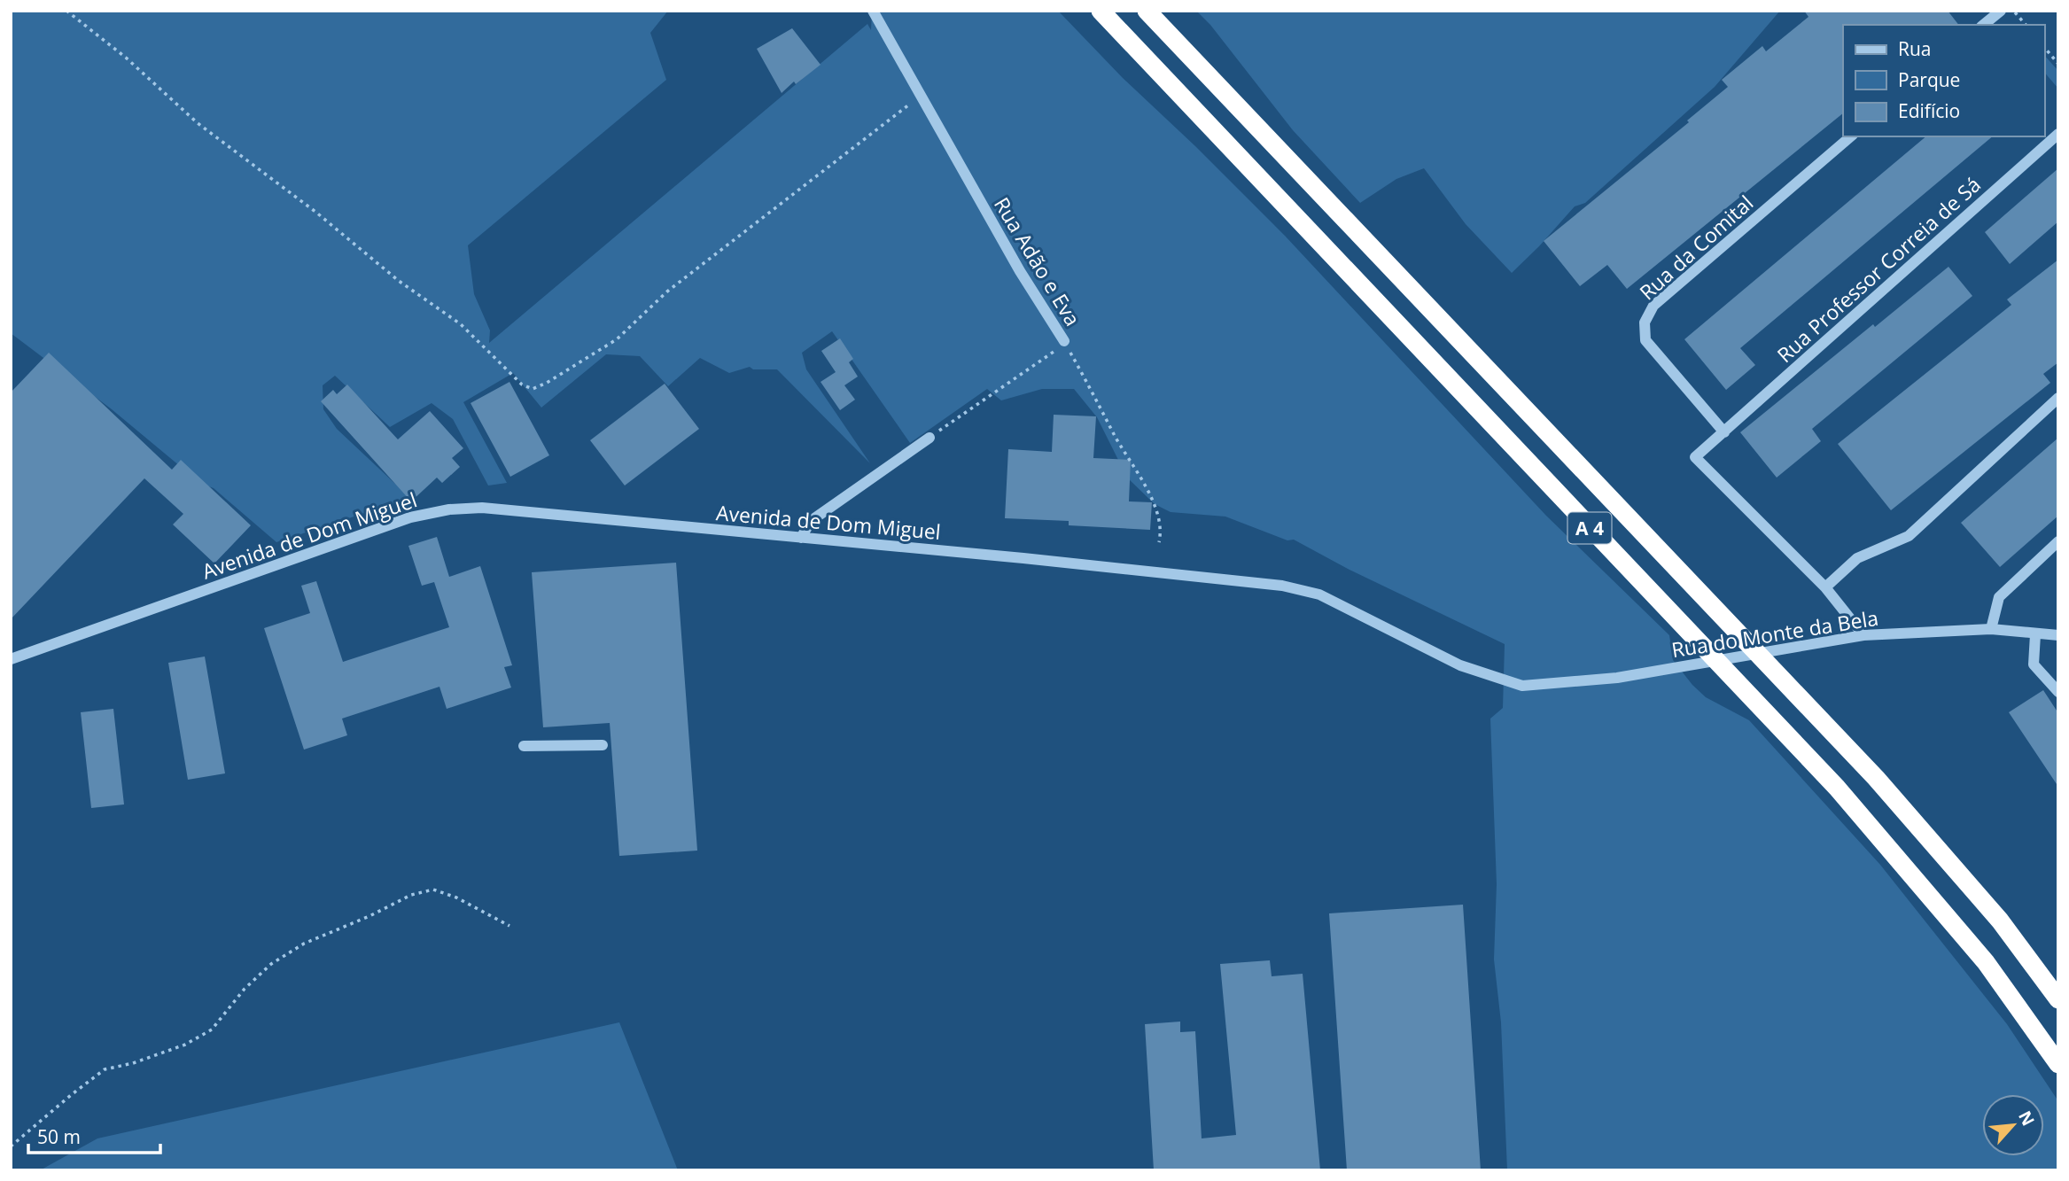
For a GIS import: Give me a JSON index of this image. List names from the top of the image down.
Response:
{
  "streets": {
    "highway": ["A 4"],
    "street": [
      "Rua da Comital",
      "Rua Adão e Eva",
      "Rua Professor Correia de Sá",
      "Avenida de Dom Miguel",
      "Rua do Monte da Bela"
    ]
  },
  "crossings": [
    ["Rua da Comital", "Rua Professor Correia de Sá"],
    ["Avenida de Dom Miguel", "Rua do Monte da Bela"]
  ],
  "legend": ["Rua", "Parque", "Edifício"],
  "scale_bar": "50 m",
  "north": "top right"
}
